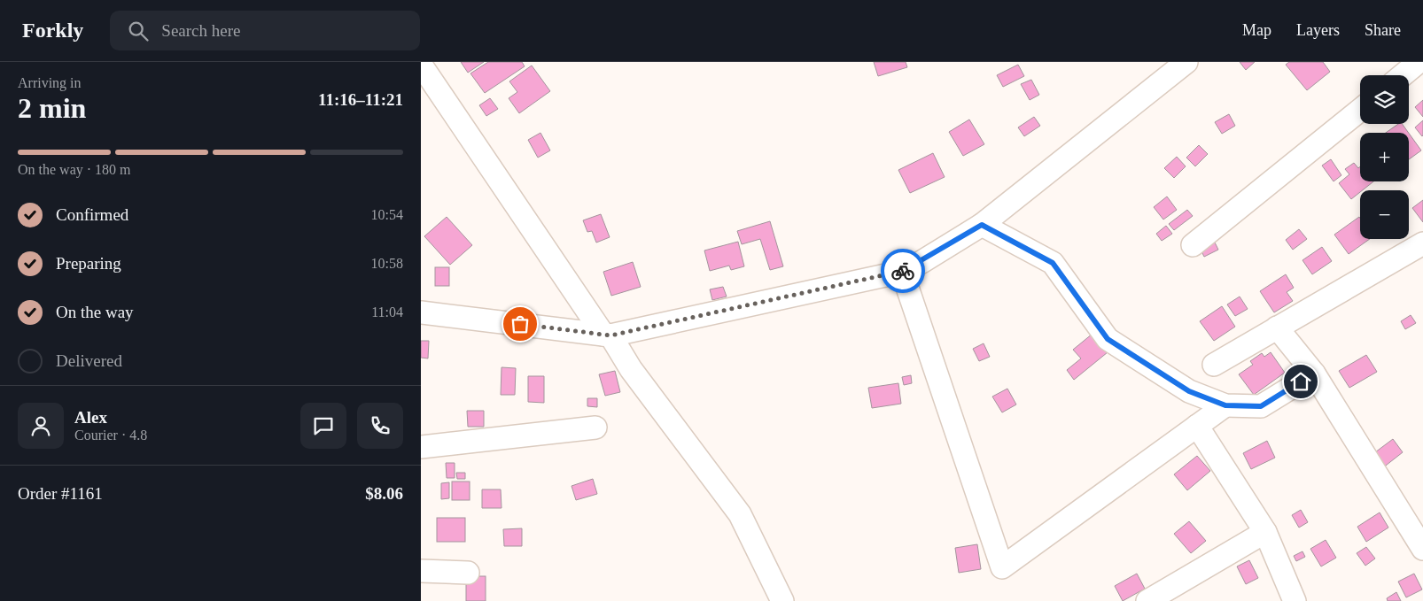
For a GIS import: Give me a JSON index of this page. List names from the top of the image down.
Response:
{
  "page": {
    "header": "Forkly",
    "search": "Search here",
    "nav": ["Map", "Layers", "Share"],
    "heading": ["2 min", "Arriving in", "11:16–11:21"],
    "panel": [
      "Alex",
      "Courier · 4.8",
      "Order #1161",
      "$8.06"
    ],
    "map_buttons": ["+", "−"],
    "bar": "On the way · 180 m",
    "list": [
      ["Confirmed", "10:54"],
      ["Preparing", "10:58"],
      ["On the way", "11:04"],
      "Delivered"
    ]
  }
}
